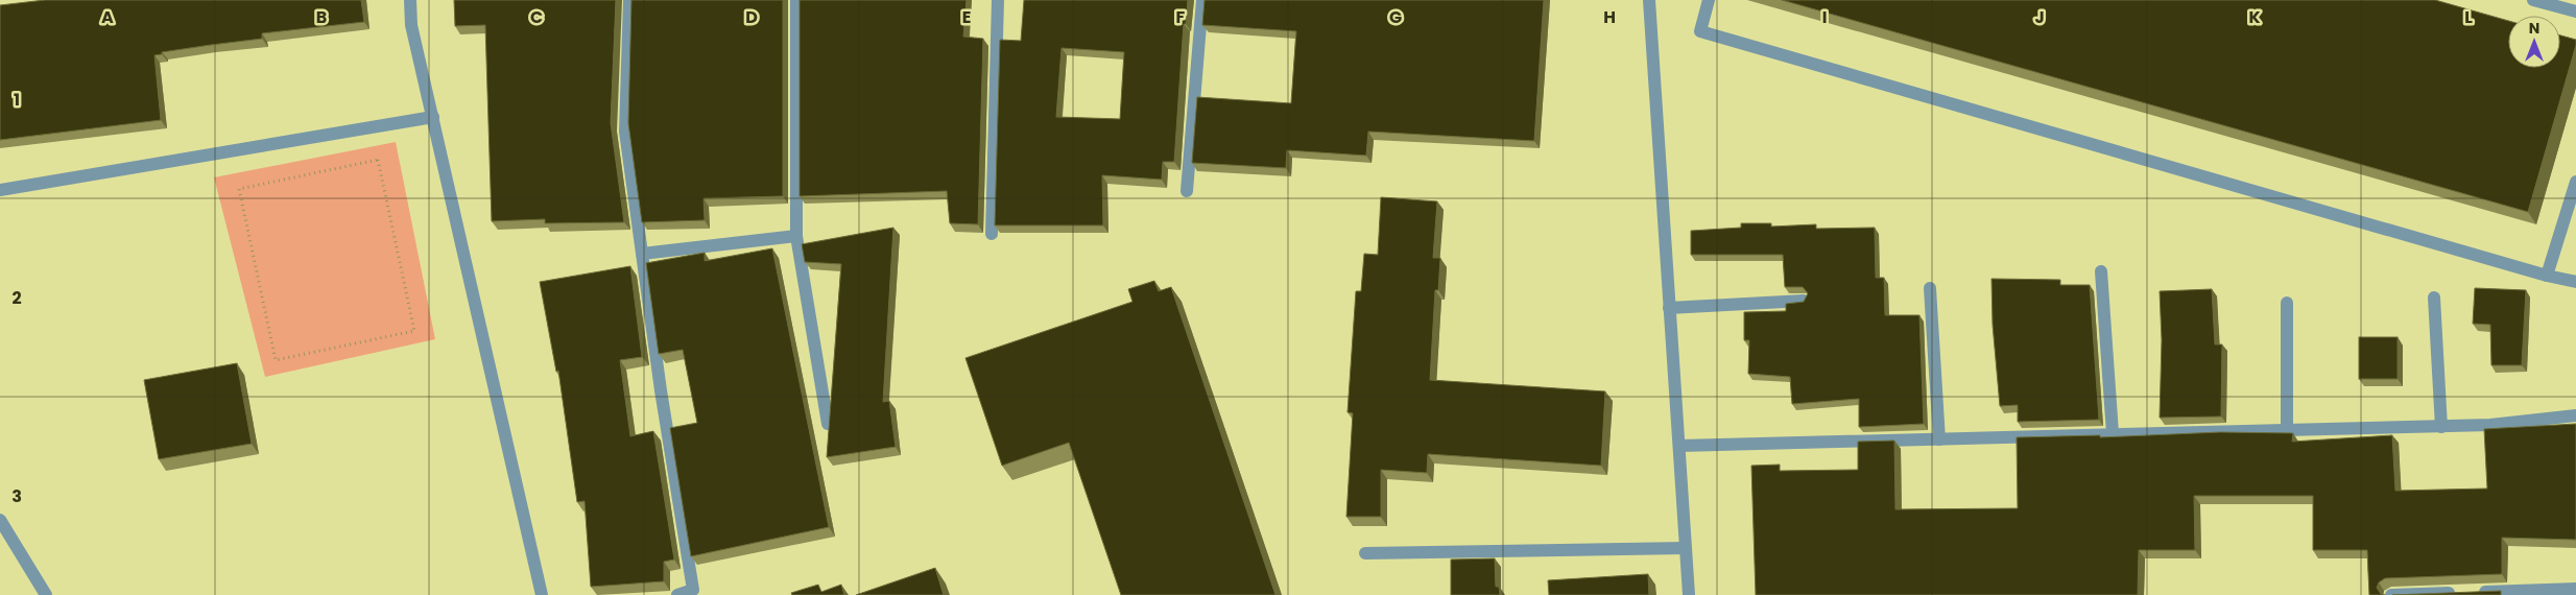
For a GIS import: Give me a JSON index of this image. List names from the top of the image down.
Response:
{
  "north": "top",
  "grid": {
    "columns": [
      "A",
      "B",
      "C",
      "D",
      "E",
      "F",
      "G",
      "H",
      "I",
      "J",
      "K",
      "L"
    ],
    "rows": ["1", "2", "3"]
  }
}
